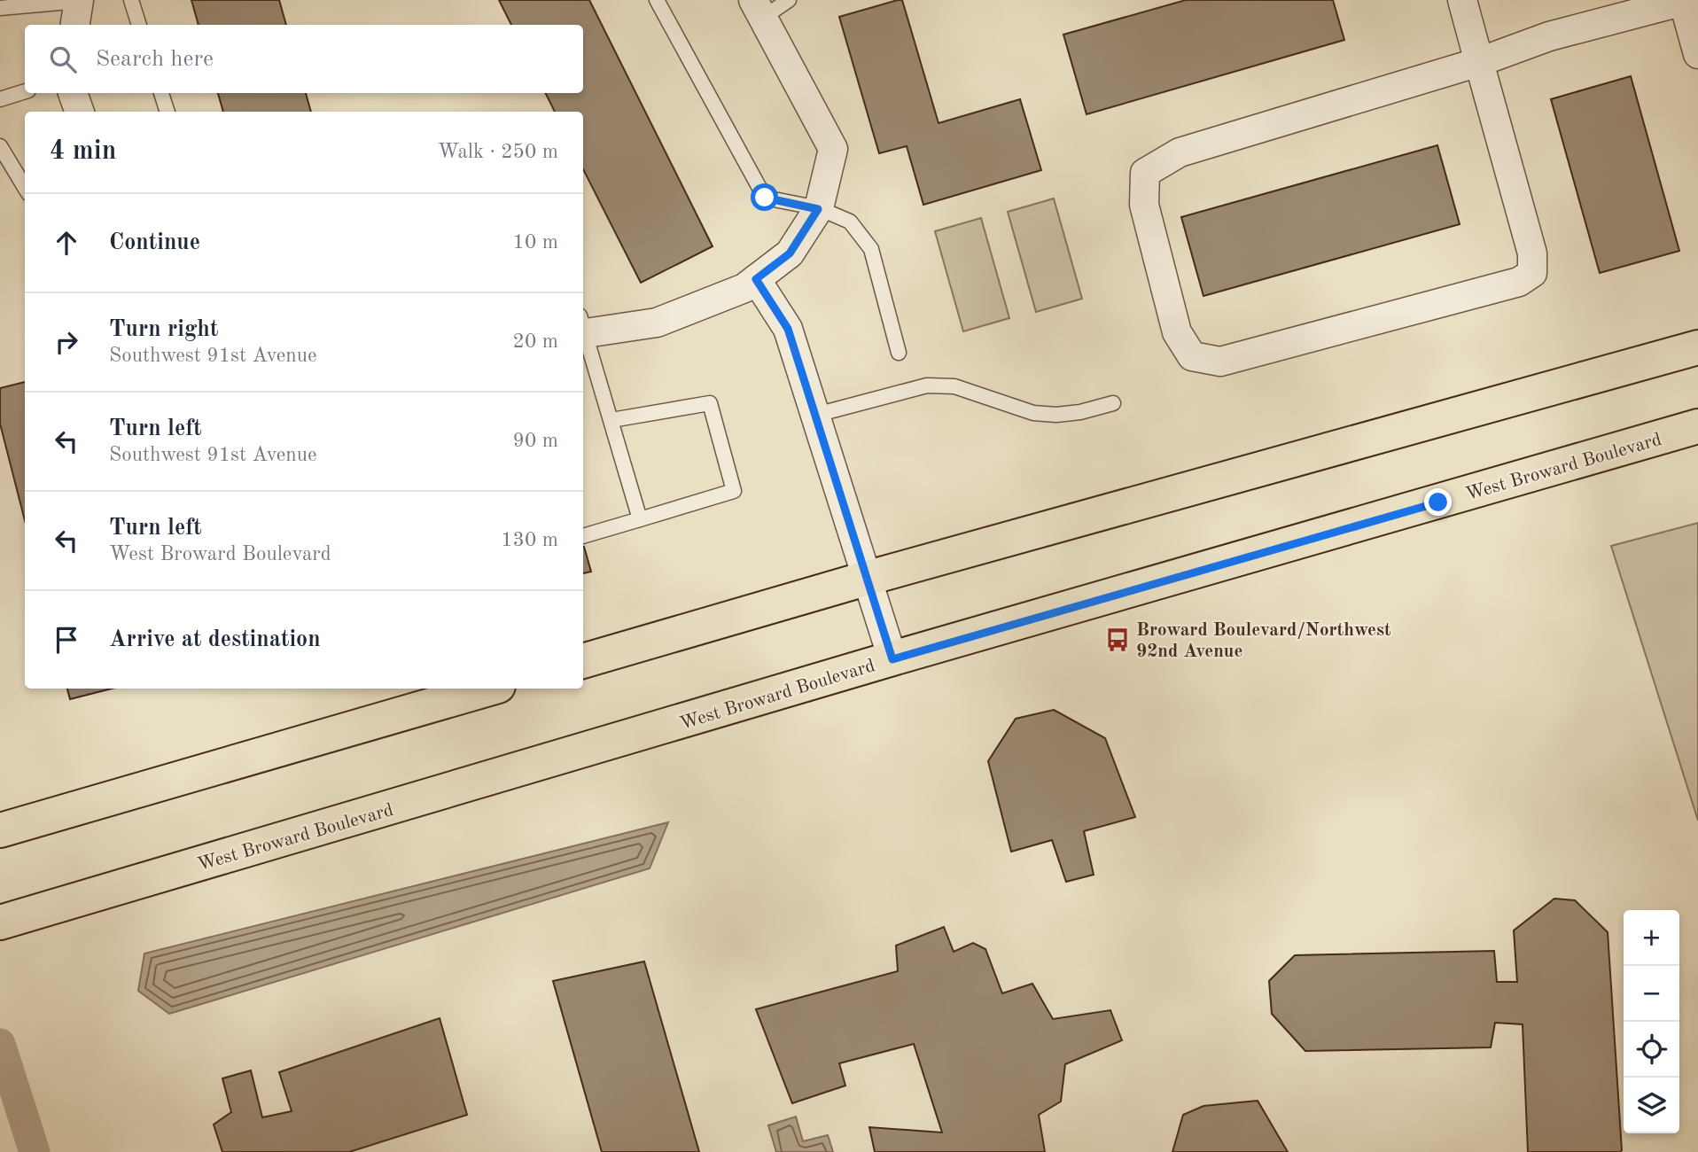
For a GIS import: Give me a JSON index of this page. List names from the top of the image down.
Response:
{
  "streets": {
    "main road": ["West Broward Boulevard"]
  },
  "places": {
    "bus stop": ["Broward Boulevard/Northwest 92nd Avenue"]
  },
  "page": {
    "search": "Search here",
    "heading": ["4 min", "Walk · 250 m"],
    "list": [
      ["Continue", "10 m"],
      ["Turn right", "Southwest 91st Avenue", "20 m"],
      ["Turn left", "Southwest 91st Avenue", "90 m"],
      ["Turn left", "West Broward Boulevard", "130 m"],
      "Arrive at destination"
    ],
    "map_buttons": ["+", "−"]
  }
}
